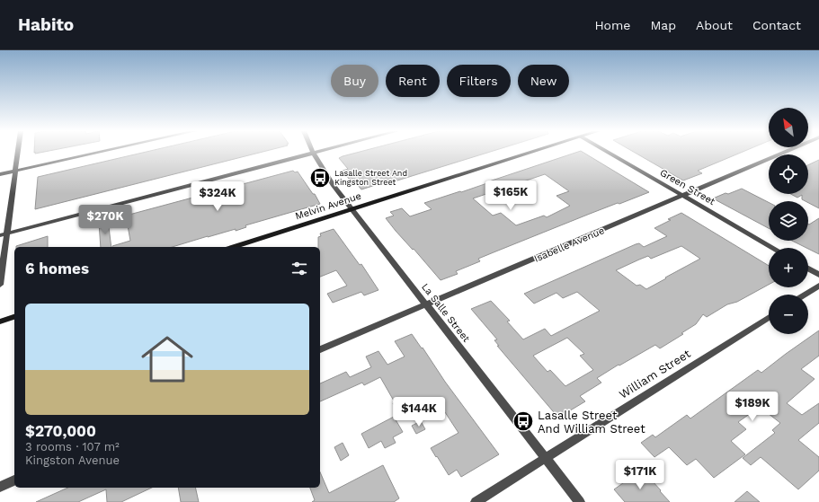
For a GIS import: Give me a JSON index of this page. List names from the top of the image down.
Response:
{
  "streets": {
    "street": [
      "Green Street",
      "Melvin Avenue",
      "Isabelle Avenue",
      "La Salle Street",
      "William Street"
    ]
  },
  "crossings": [
    ["Green Street", "Isabelle Avenue"],
    ["Melvin Avenue", "La Salle Street"],
    ["Isabelle Avenue", "La Salle Street"],
    ["La Salle Street", "William Street"]
  ],
  "places": {
    "bus stop": ["Lasalle Street And Kingston Street", "Lasalle Street And William Street"]
  },
  "north": "top left",
  "page": {
    "header": "Habito",
    "nav": [
      "Home",
      "Map",
      "About",
      "Contact"
    ],
    "chip": [
      "Buy",
      "Rent",
      "Filters",
      "New"
    ],
    "map_buttons": ["+", "−"],
    "price": [
      "$165K",
      "$324K",
      "$270K",
      "$189K",
      "$144K",
      "$171K"
    ],
    "heading": "6 homes",
    "list": [
      {
        "name": "$270,000",
        "note": "3 rooms · 107 m² · Kingston Avenue"
      }
    ]
  }
}
